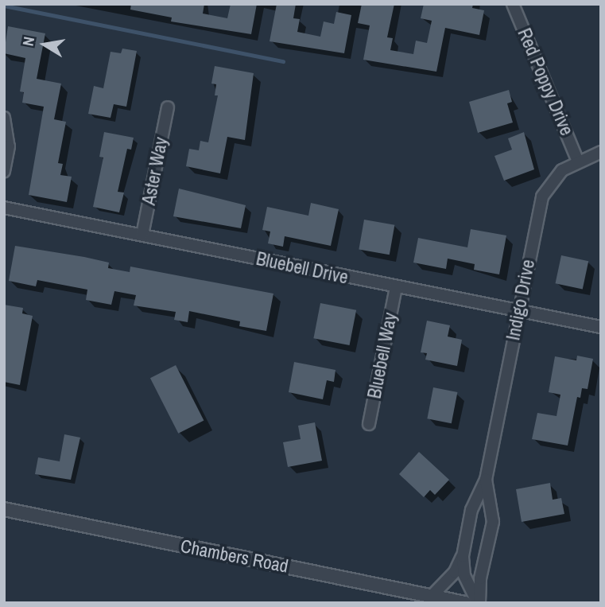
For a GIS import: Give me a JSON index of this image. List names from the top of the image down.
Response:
{
  "streets": {
    "street": [
      "Red Poppy Drive",
      "Aster Way",
      "Bluebell Drive",
      "Indigo Drive",
      "Bluebell Way",
      "Chambers Road"
    ]
  },
  "crossings": [
    ["Red Poppy Drive", "Indigo Drive"],
    ["Aster Way", "Bluebell Drive"],
    ["Bluebell Drive", "Indigo Drive"],
    ["Bluebell Drive", "Bluebell Way"]
  ],
  "north": "left"
}
